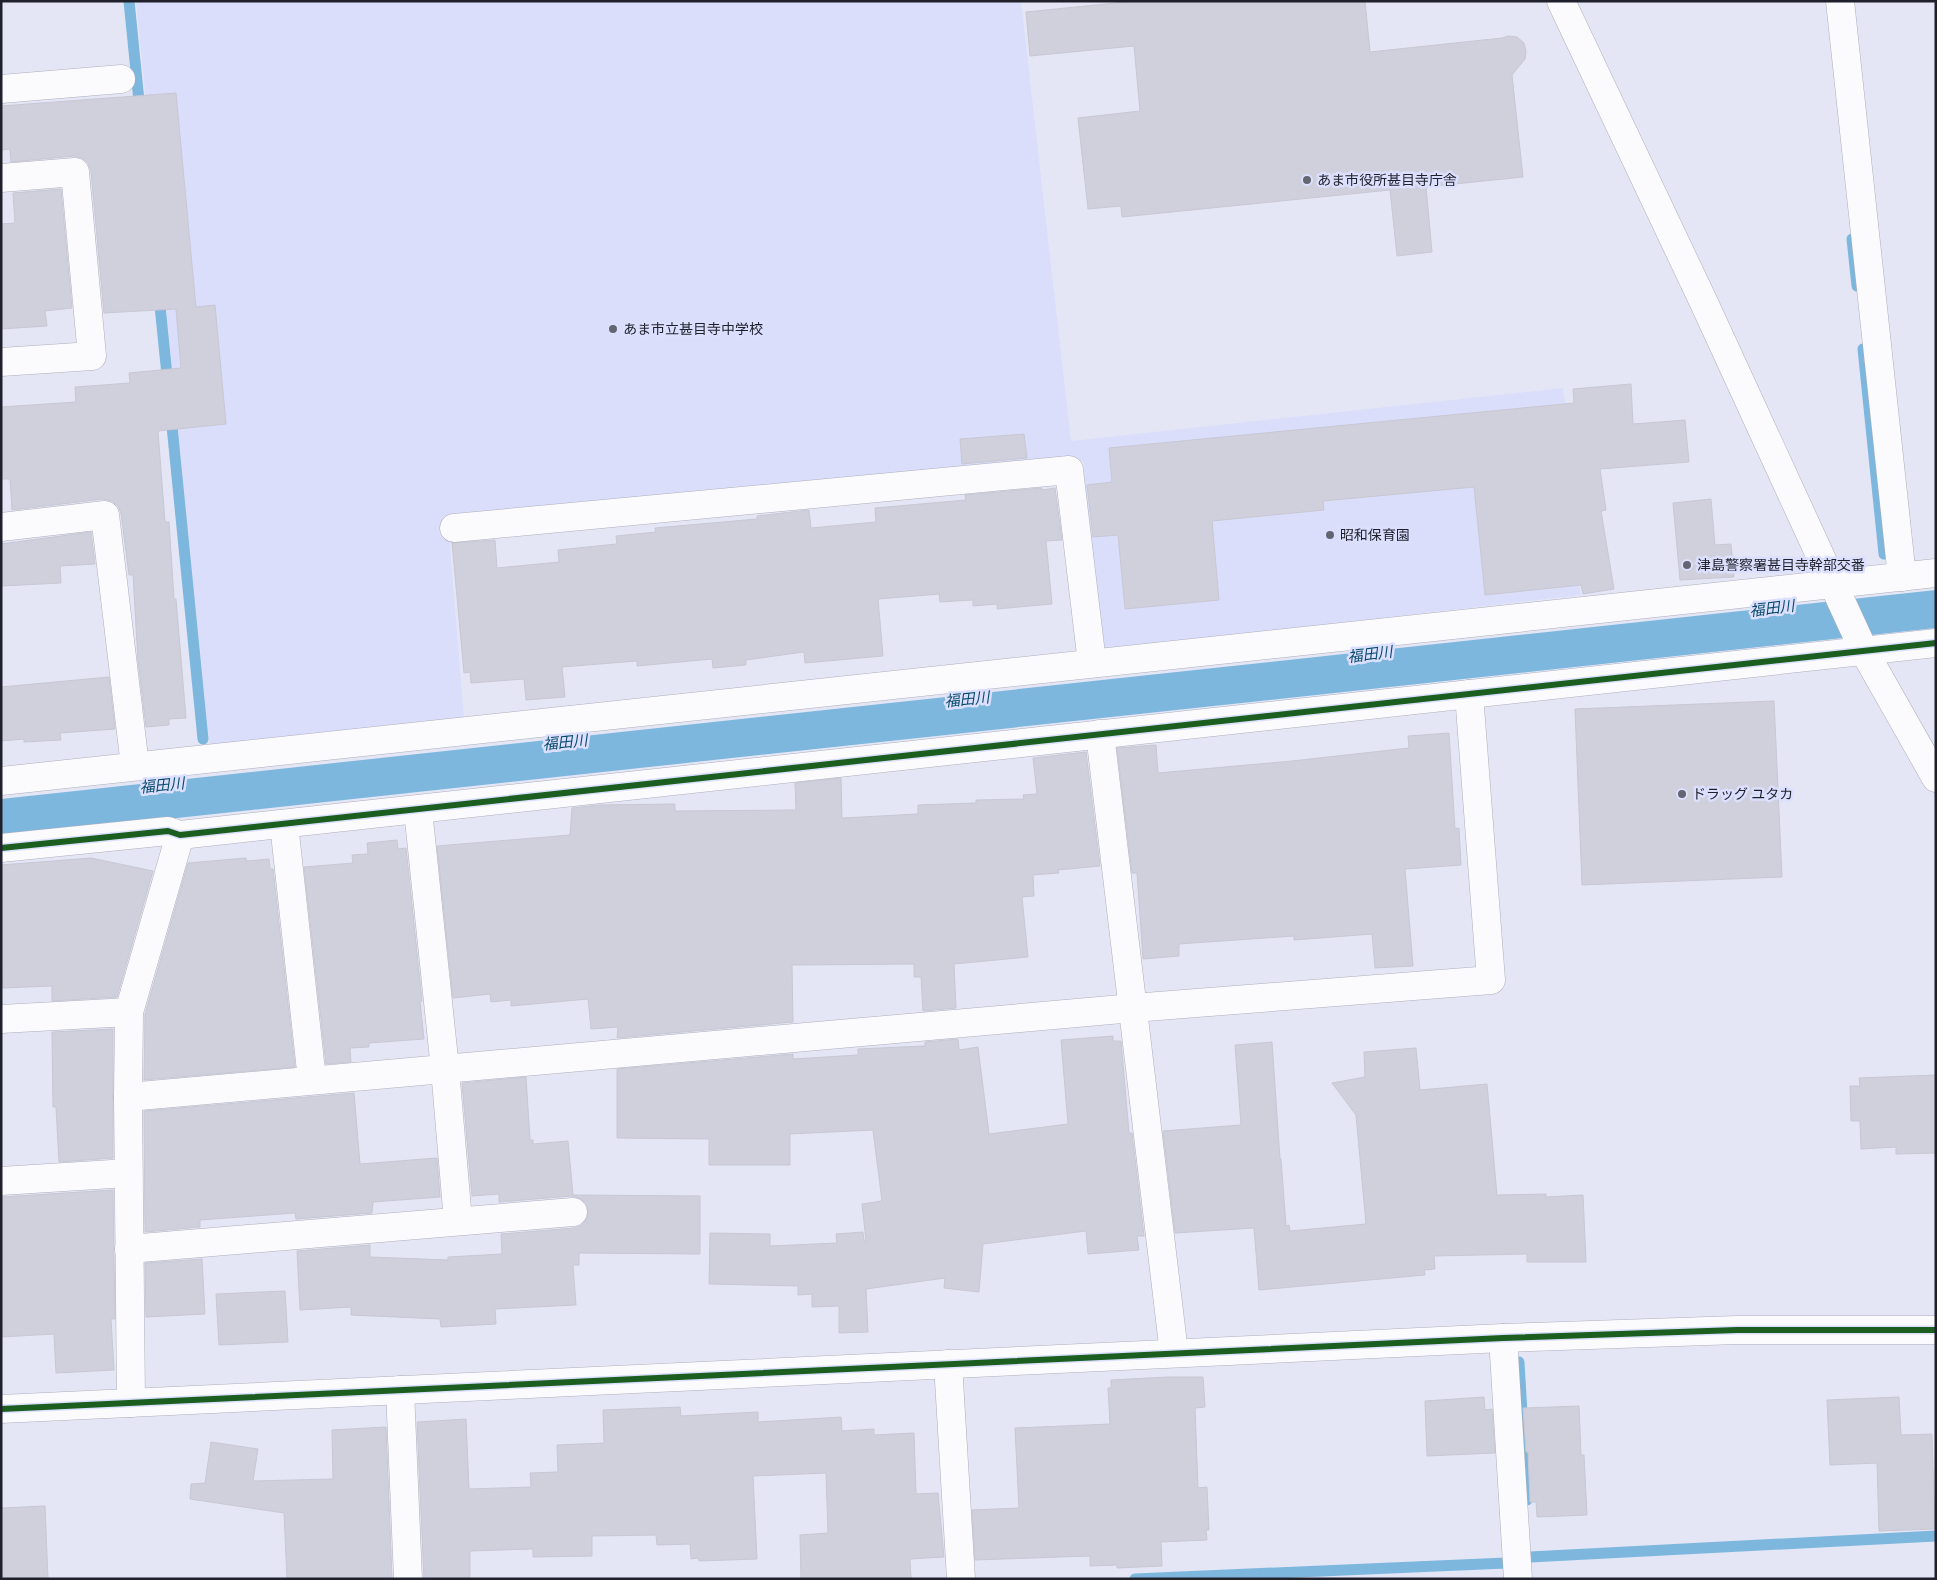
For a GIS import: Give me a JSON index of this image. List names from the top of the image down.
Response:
{
  "water": ["福田川"],
  "places": [
    "あま市役所甚目寺庁舎",
    "あま市立甚目寺中学校",
    "昭和保育園",
    "津島警察署甚目寺幹部交番",
    "ドラッグ ユタカ"
  ]
}
